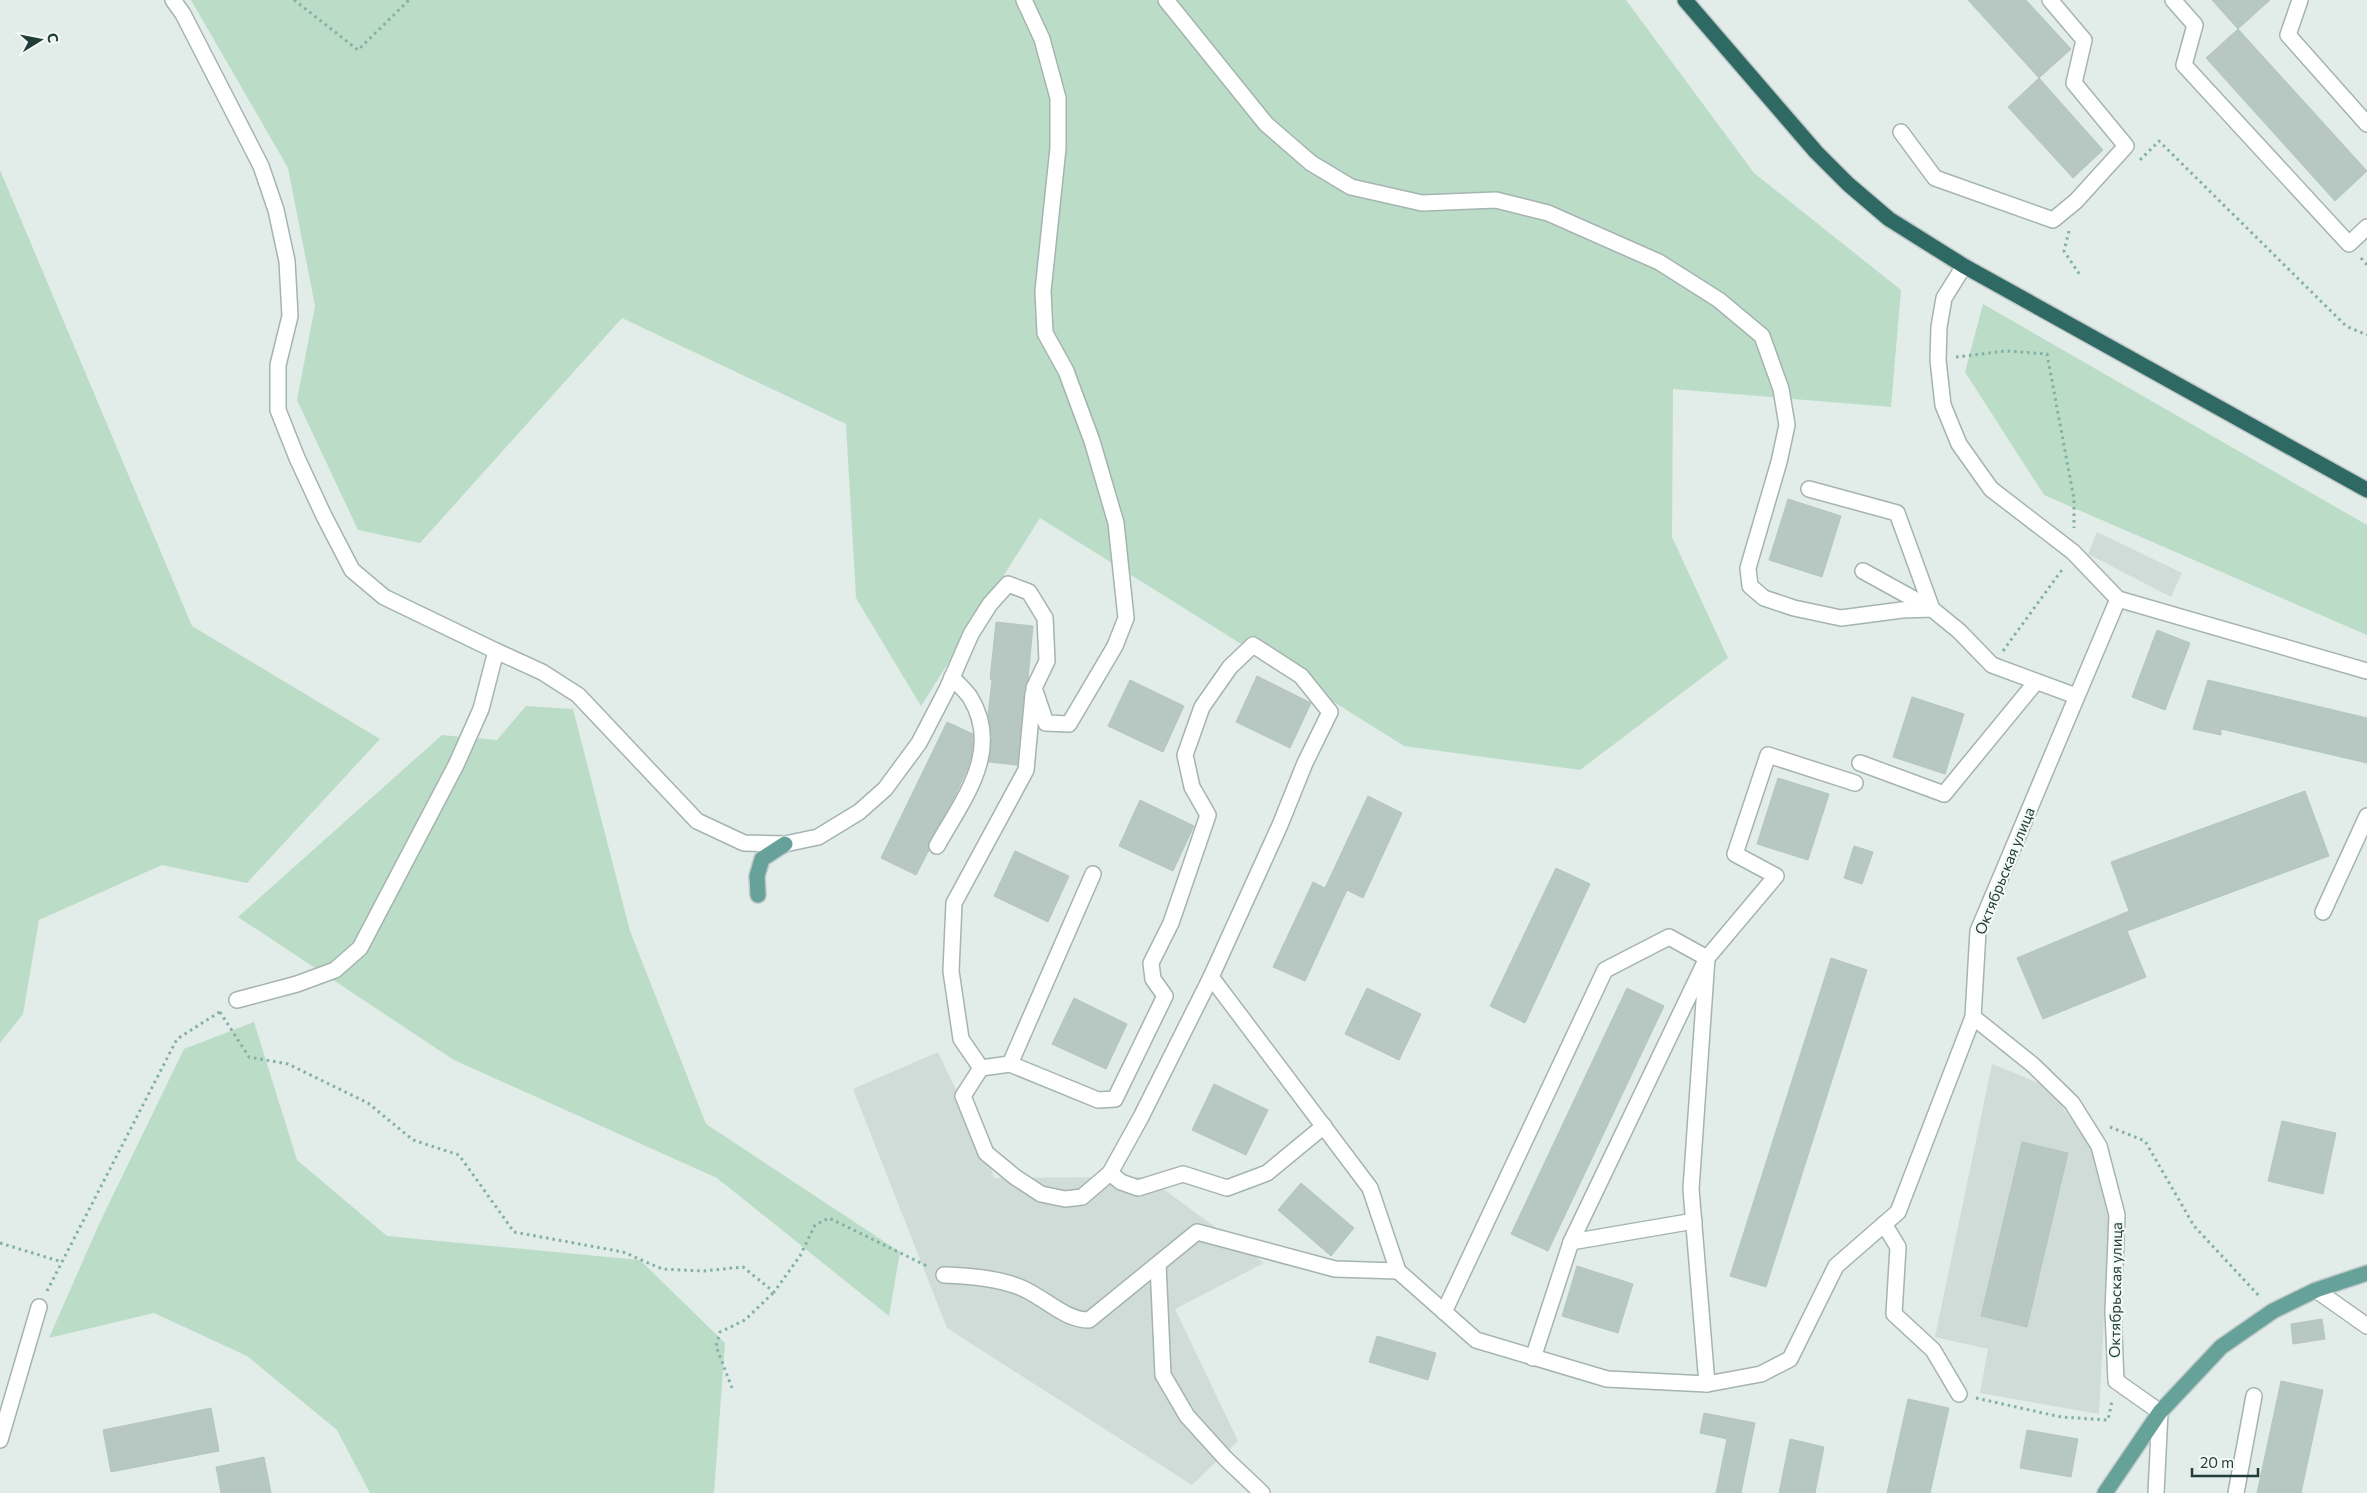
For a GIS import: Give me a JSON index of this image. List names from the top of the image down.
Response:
{
  "streets": {
    "street": ["Октябрьская улица"]
  },
  "scale_bar": "20 m",
  "north": "right"
}
